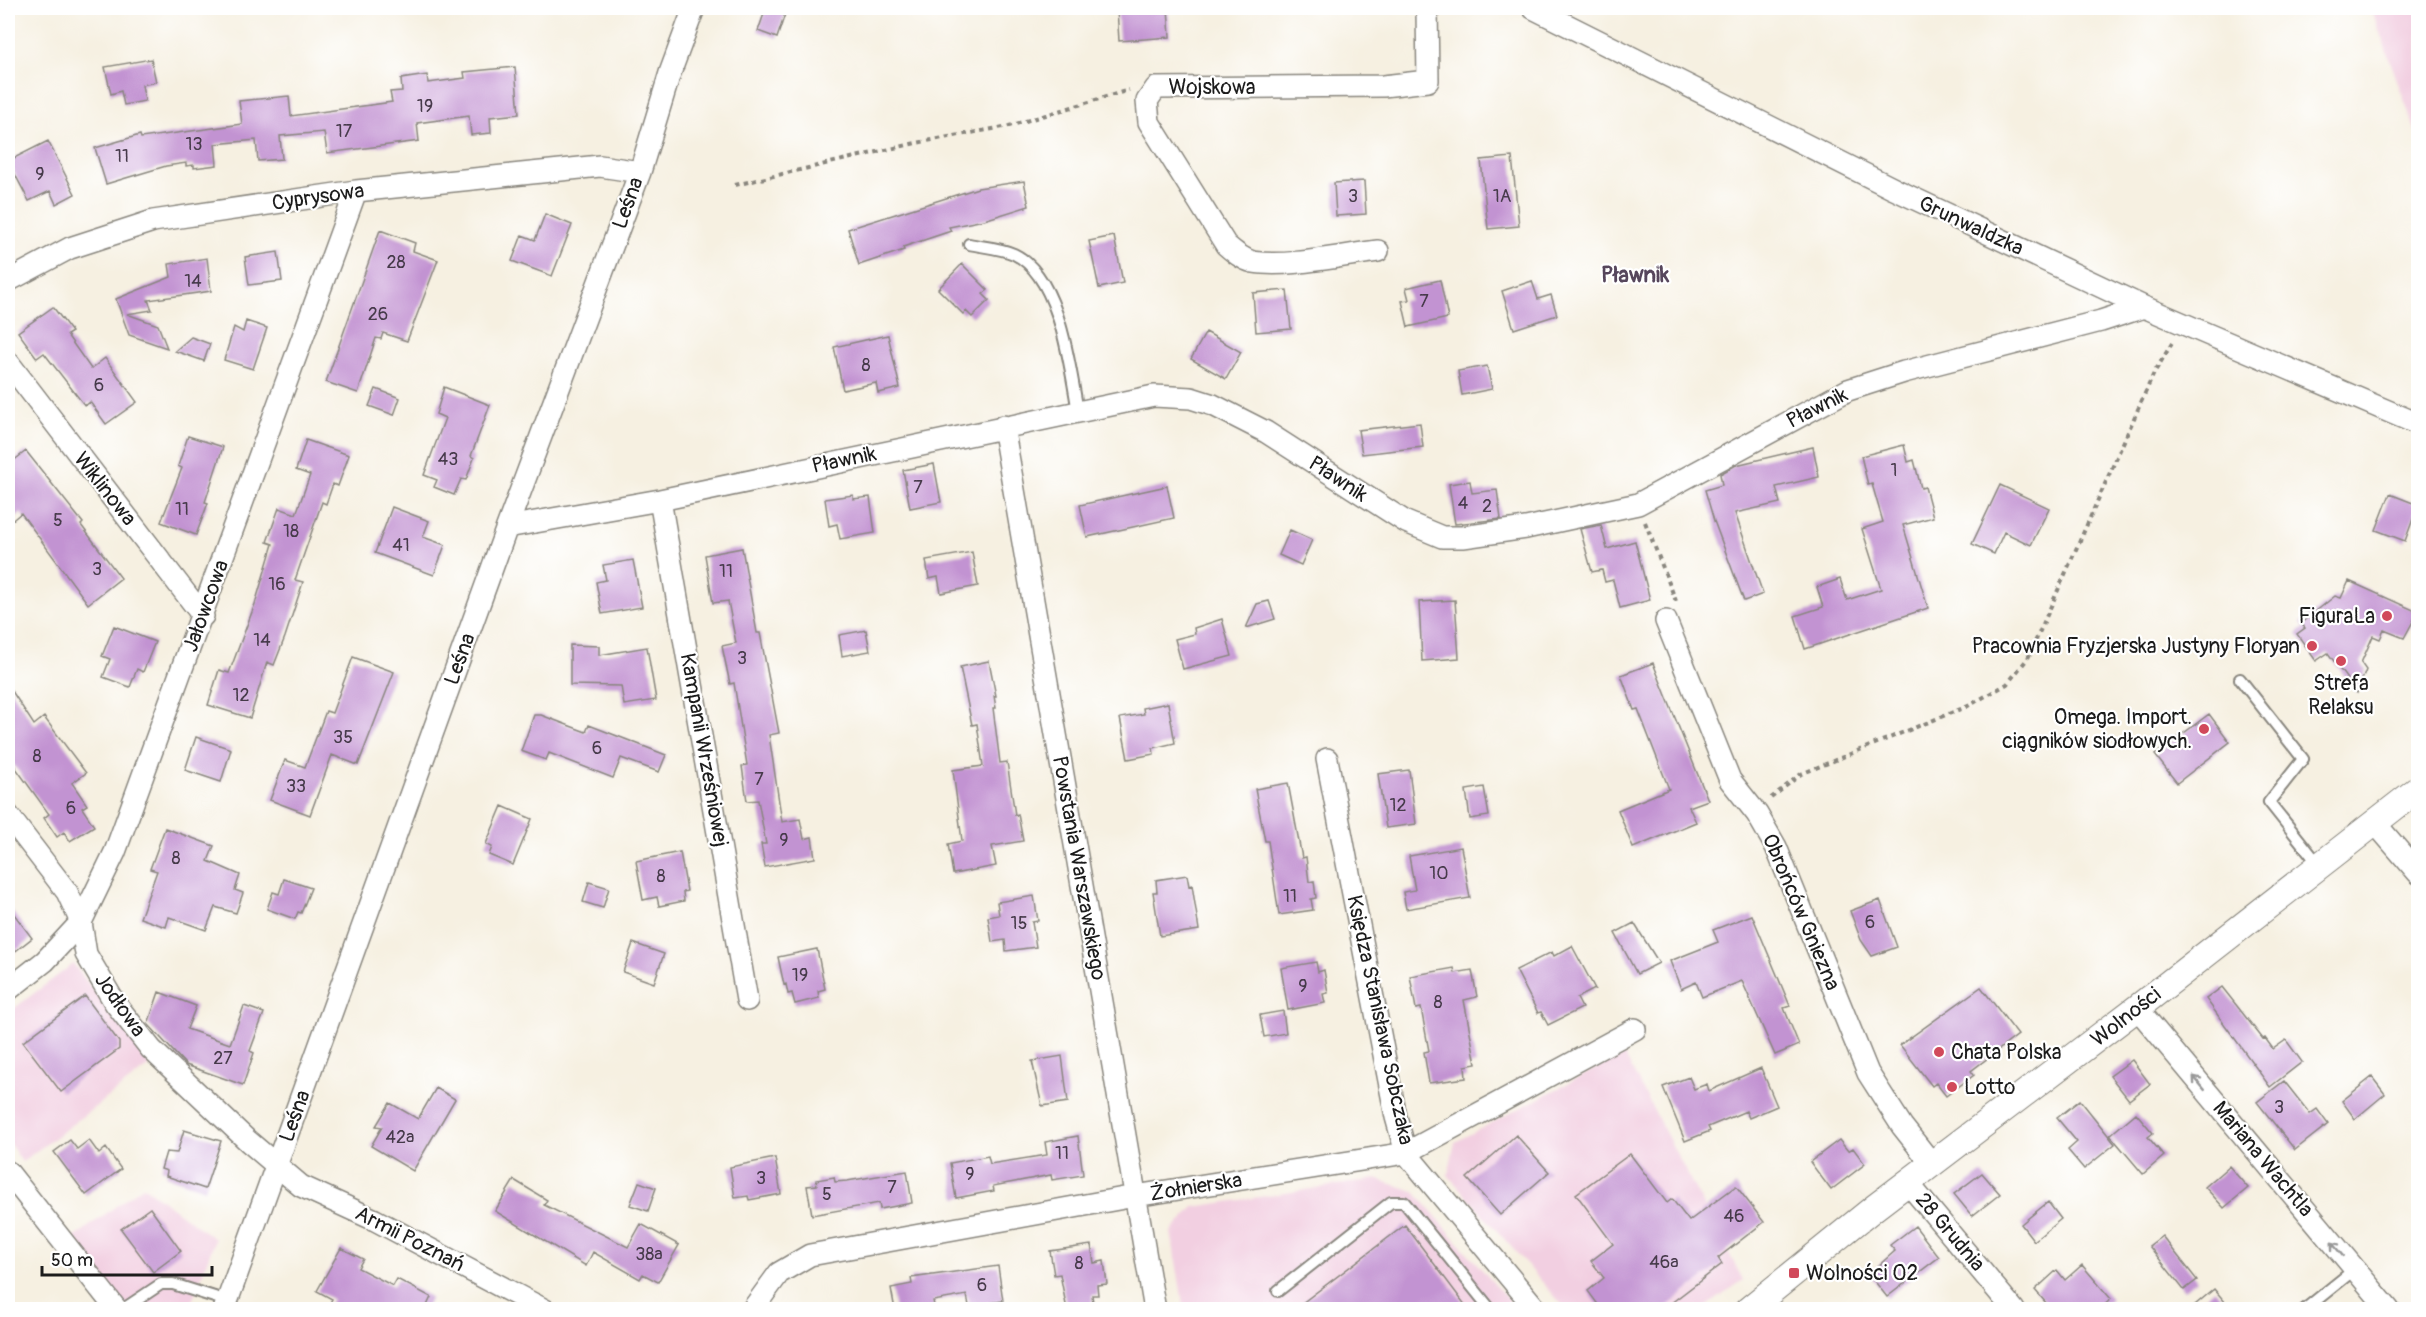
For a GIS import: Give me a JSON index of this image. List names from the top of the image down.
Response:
{
  "streets": {
    "street": [
      "Wojskowa",
      "Cyprysowa",
      "Leśna",
      "Grunwaldzka",
      "Pławnik",
      "Wiklinowa",
      "Jałowcowa",
      "Kampanii Wrześniowej",
      "Powstania Warszawskiego",
      "Obrońców Gniezna",
      "Jodłowa",
      "Wolności",
      "Księdza Stanisława Sobczaka",
      "Mariana Wachtla",
      "Żołnierska",
      "28 Grudnia",
      "Armii Poznań"
    ]
  },
  "crossings": [
    ["Cyprysowa", "Leśna"],
    ["Cyprysowa", "Jałowcowa"],
    ["Leśna", "Pławnik"],
    ["Leśna", "Jodłowa"],
    ["Leśna", "Armii Poznań"],
    ["Grunwaldzka", "Pławnik"],
    ["Pławnik", "Kampanii Wrześniowej"],
    ["Pławnik", "Powstania Warszawskiego"],
    ["Wiklinowa", "Jałowcowa"],
    ["Jałowcowa", "Jodłowa"],
    ["Powstania Warszawskiego", "Żołnierska"],
    ["Obrońców Gniezna", "Wolności"],
    ["Jodłowa", "Armii Poznań"],
    ["Wolności", "Mariana Wachtla"],
    ["Wolności", "28 Grudnia"],
    ["Księdza Stanisława Sobczaka", "Żołnierska"]
  ],
  "one_way": ["Mariana Wachtla"],
  "districts": ["Pławnik"],
  "places": {
    "other": [
      "FiguraLa",
      "Pracownia Fryzjerska Justyny Floryan",
      "Strefa Relaksu",
      "Omega. Import. ciągników siodłowych.",
      "Chata Polska",
      "Lotto"
    ],
    "transit": ["Wolności 02"]
  },
  "house_numbers": [
    "19",
    "17",
    "13",
    "11",
    "9",
    "3",
    "1A",
    "28",
    "14",
    "7",
    "26",
    "8",
    "6",
    "43",
    "1",
    "7",
    "4",
    "2",
    "11",
    "5",
    "18",
    "41",
    "3",
    "11",
    "16",
    "14",
    "3",
    "12",
    "35",
    "6",
    "8",
    "7",
    "33",
    "12",
    "6",
    "9",
    "8",
    "10",
    "8",
    "11",
    "6",
    "15",
    "19",
    "9",
    "8",
    "27",
    "3",
    "42a",
    "11",
    "9",
    "3",
    "7",
    "5",
    "46",
    "38a",
    "46a",
    "8",
    "6"
  ],
  "scale_bar": "50 m"
}
